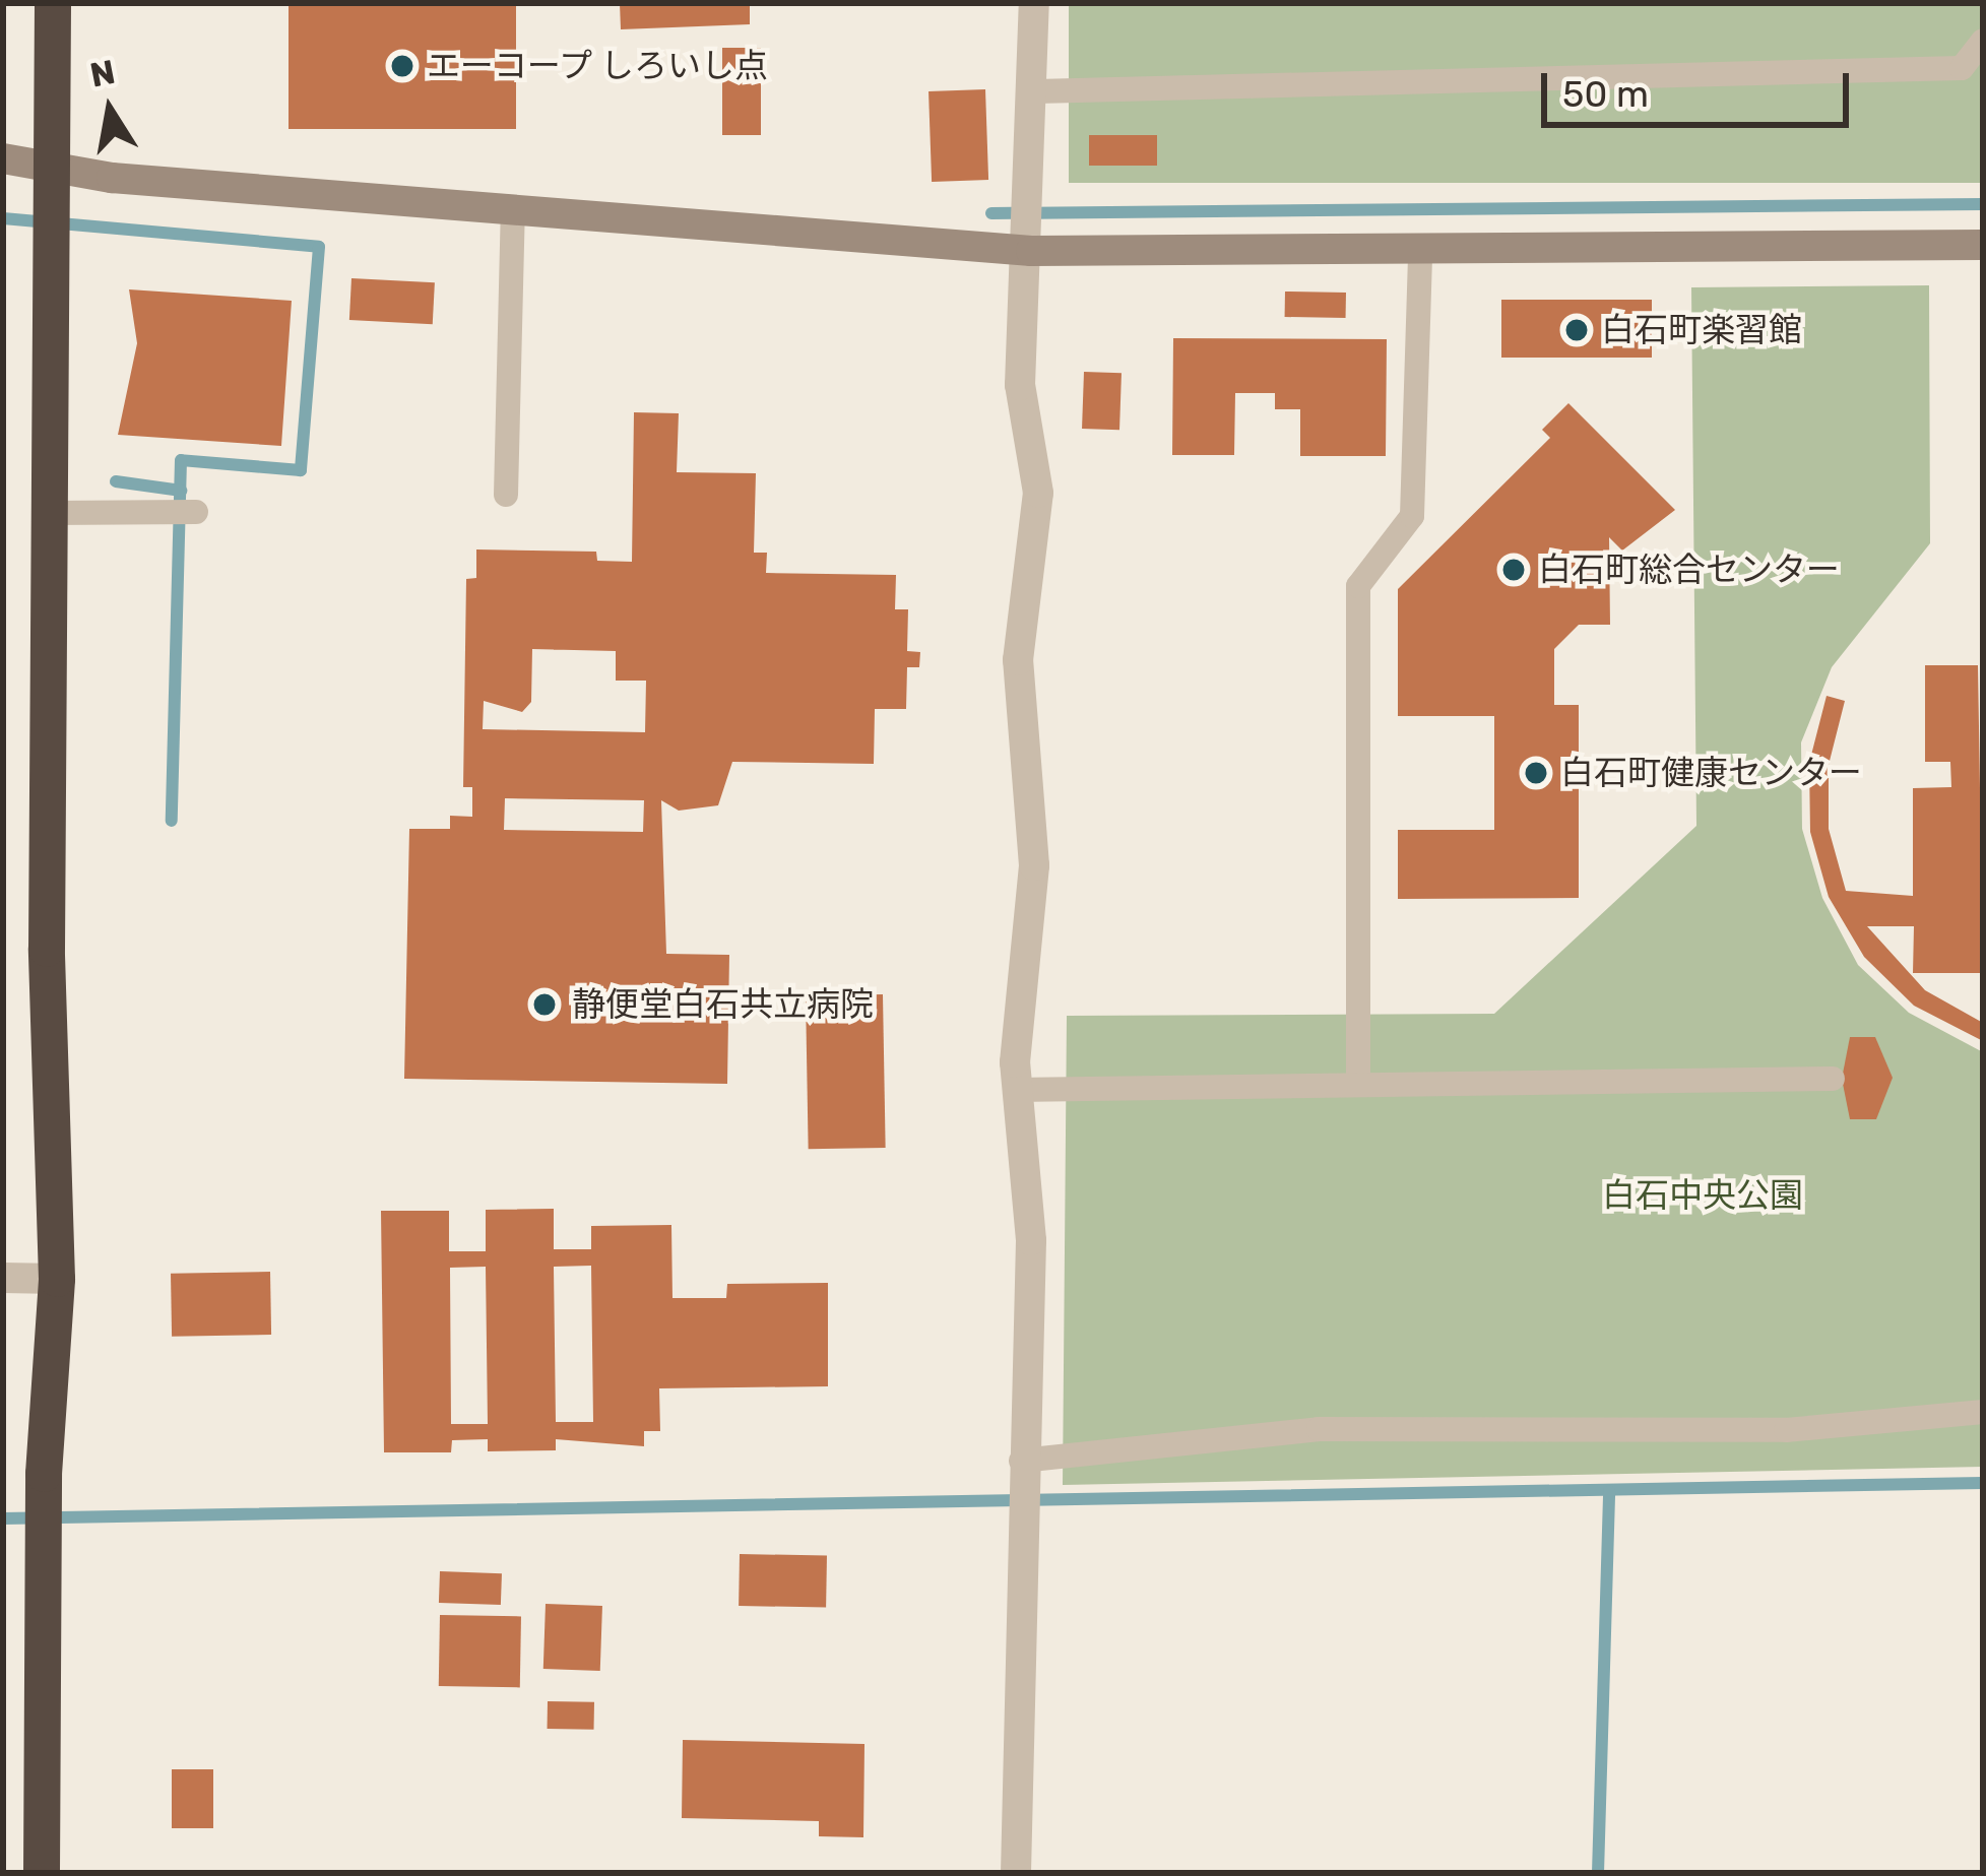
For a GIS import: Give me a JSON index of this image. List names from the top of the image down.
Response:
{
  "parks": ["白石中央公園"],
  "places": [
    "エーコープ しろいし点",
    "白石町楽習館",
    "白石町総合センター",
    "白石町健康センター",
    "静便堂白石共立病院"
  ],
  "scale_bar": "50 m",
  "north": "top"
}
